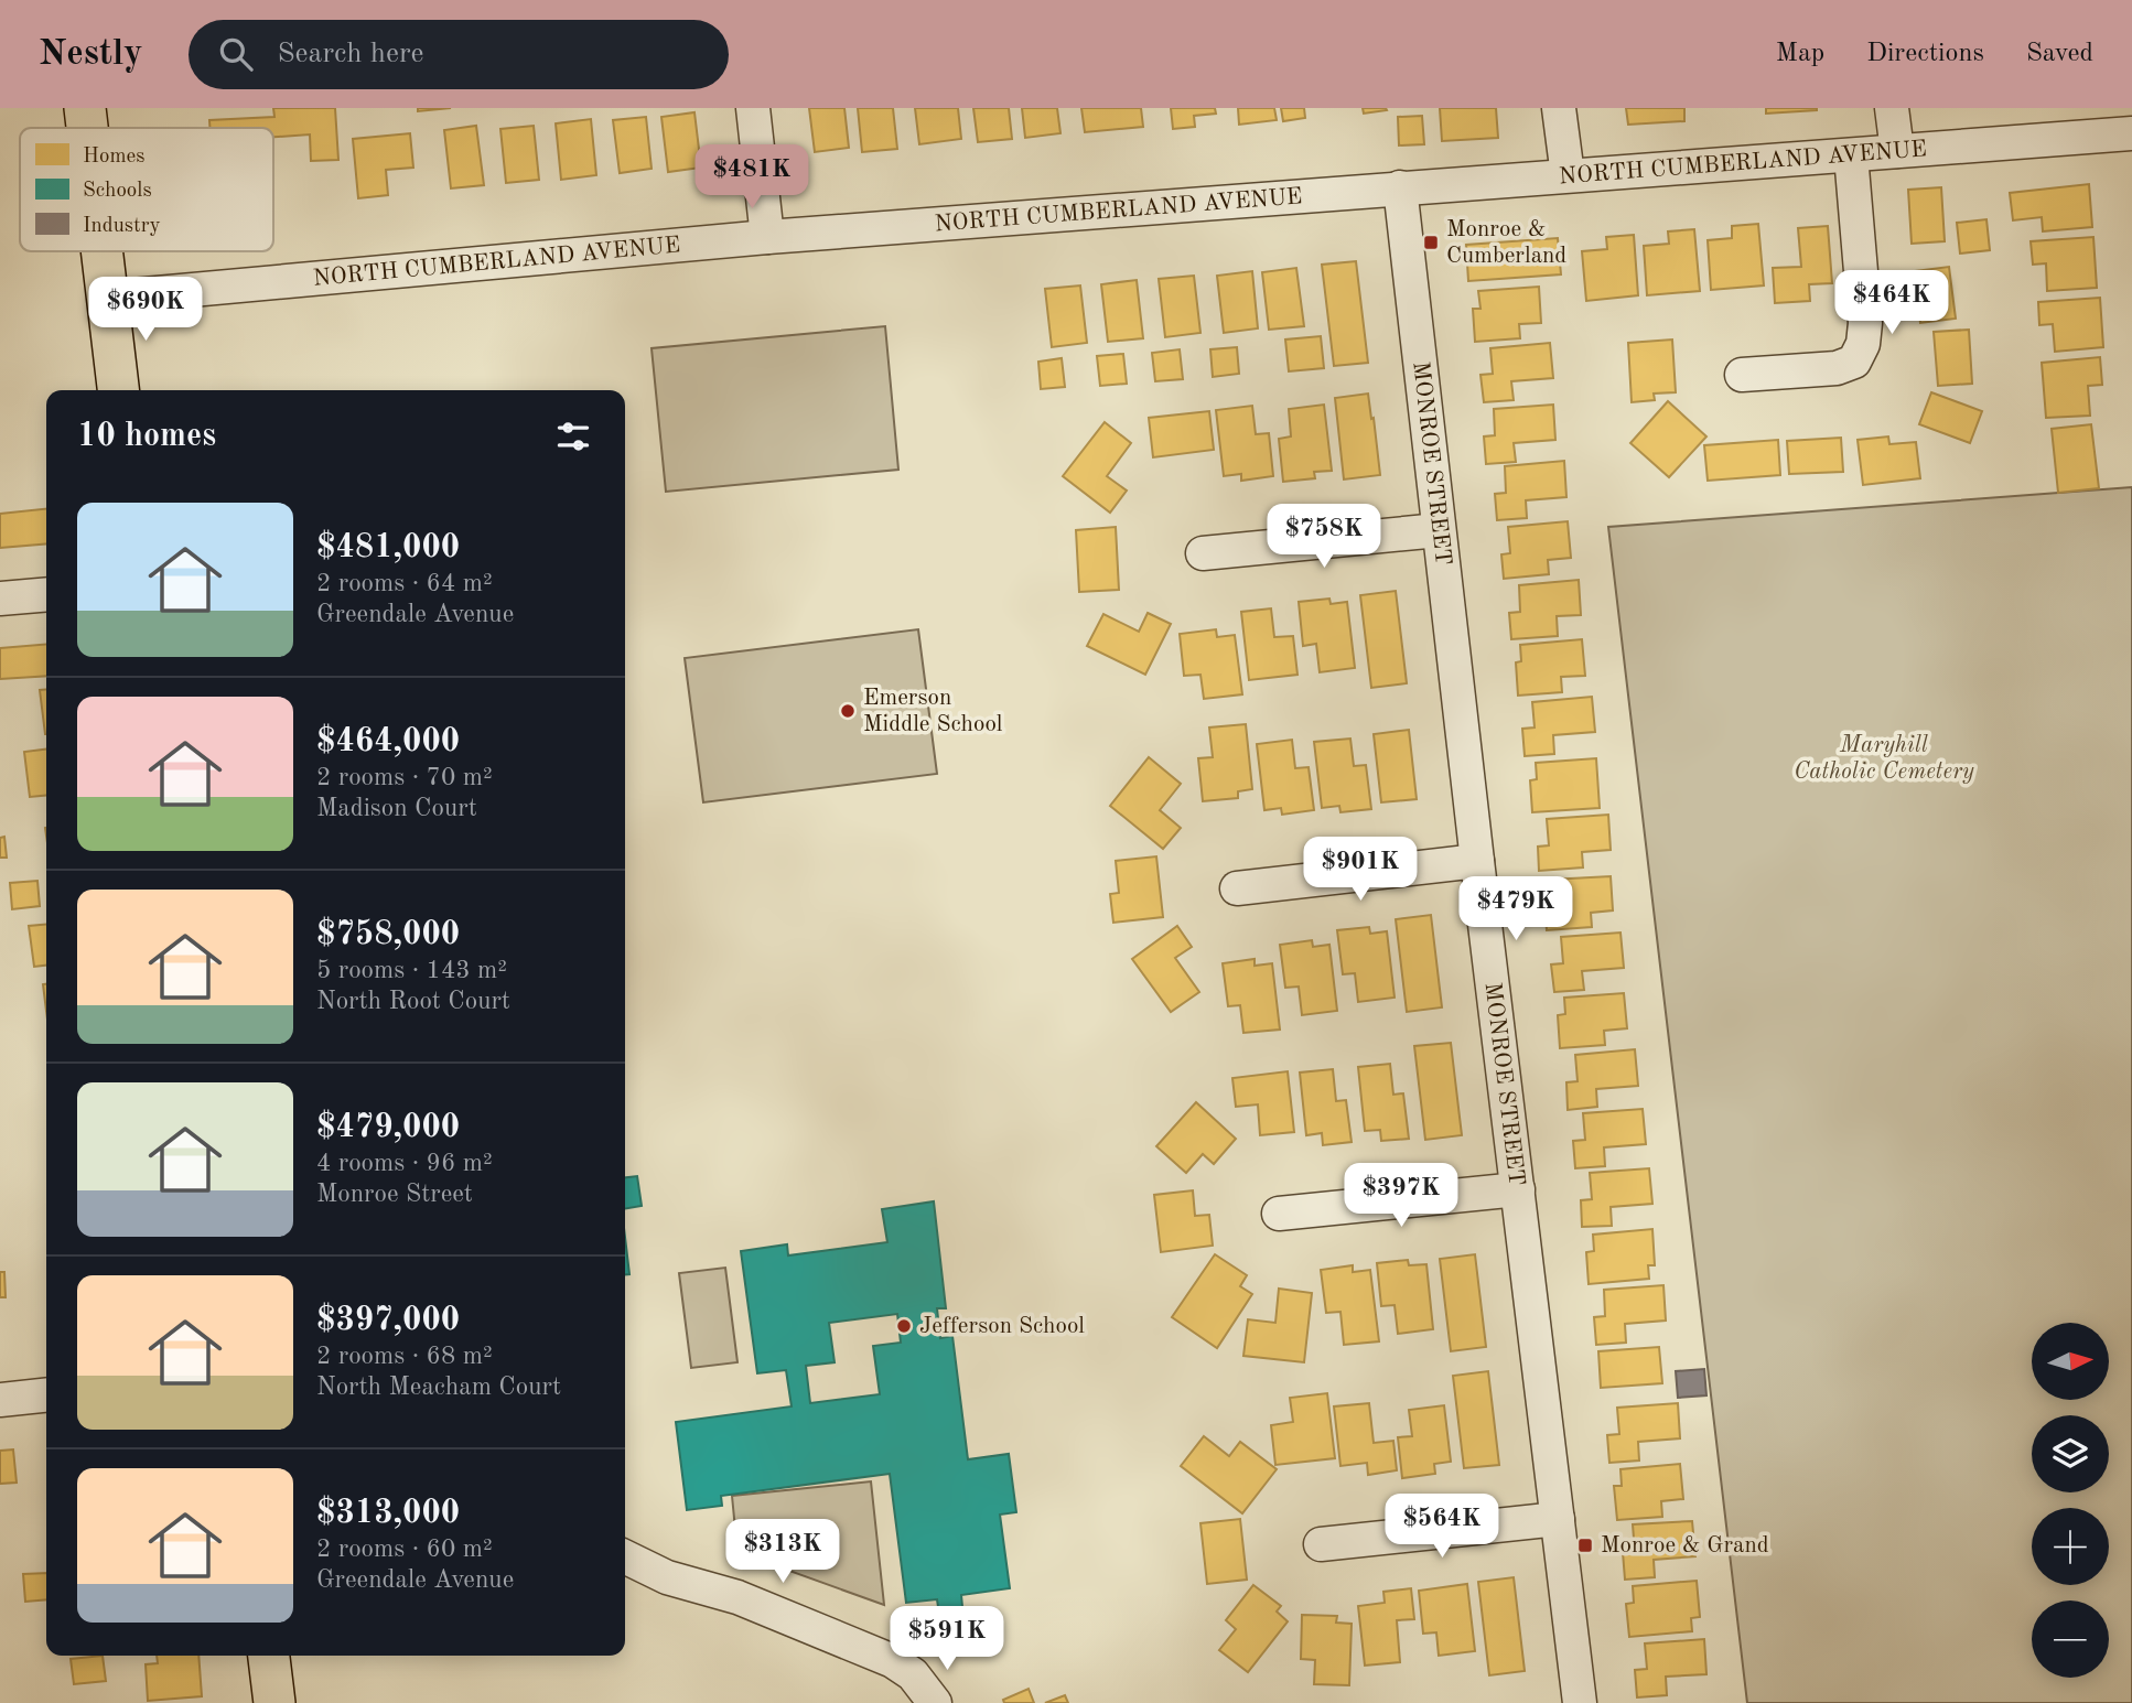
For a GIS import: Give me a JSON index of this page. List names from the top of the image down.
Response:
{
  "streets": {
    "street": ["NORTH CUMBERLAND AVENUE", "MONROE STREET"]
  },
  "crossings": [
    ["NORTH CUMBERLAND AVENUE", "MONROE STREET"]
  ],
  "parks": ["Maryhill Catholic Cemetery"],
  "places": {
    "transit": ["Monroe & Cumberland", "Monroe & Grand"],
    "other": ["Emerson Middle School", "Jefferson School"]
  },
  "legend": ["Homes", "Schools", "Industry"],
  "north": "right",
  "page": {
    "header": "Nestly",
    "search": "Search here",
    "nav": ["Map", "Directions", "Saved"],
    "price": [
      "$481K",
      "$464K",
      "$690K",
      "$758K",
      "$901K",
      "$479K",
      "$397K",
      "$564K",
      "$313K",
      "$591K"
    ],
    "heading": "10 homes",
    "list": [
      {
        "name": "$481,000",
        "note": "2 rooms · 64 m² · Greendale Avenue"
      },
      {
        "name": "$464,000",
        "note": "2 rooms · 70 m² · Madison Court"
      },
      {
        "name": "$758,000",
        "note": "5 rooms · 143 m² · North Root Court"
      },
      {
        "name": "$479,000",
        "note": "4 rooms · 96 m² · Monroe Street"
      },
      {
        "name": "$397,000",
        "note": "2 rooms · 68 m² · North Meacham Court"
      },
      {
        "name": "$313,000",
        "note": "2 rooms · 60 m² · Greendale Avenue"
      }
    ],
    "map_buttons": ["+", "−"]
  }
}
